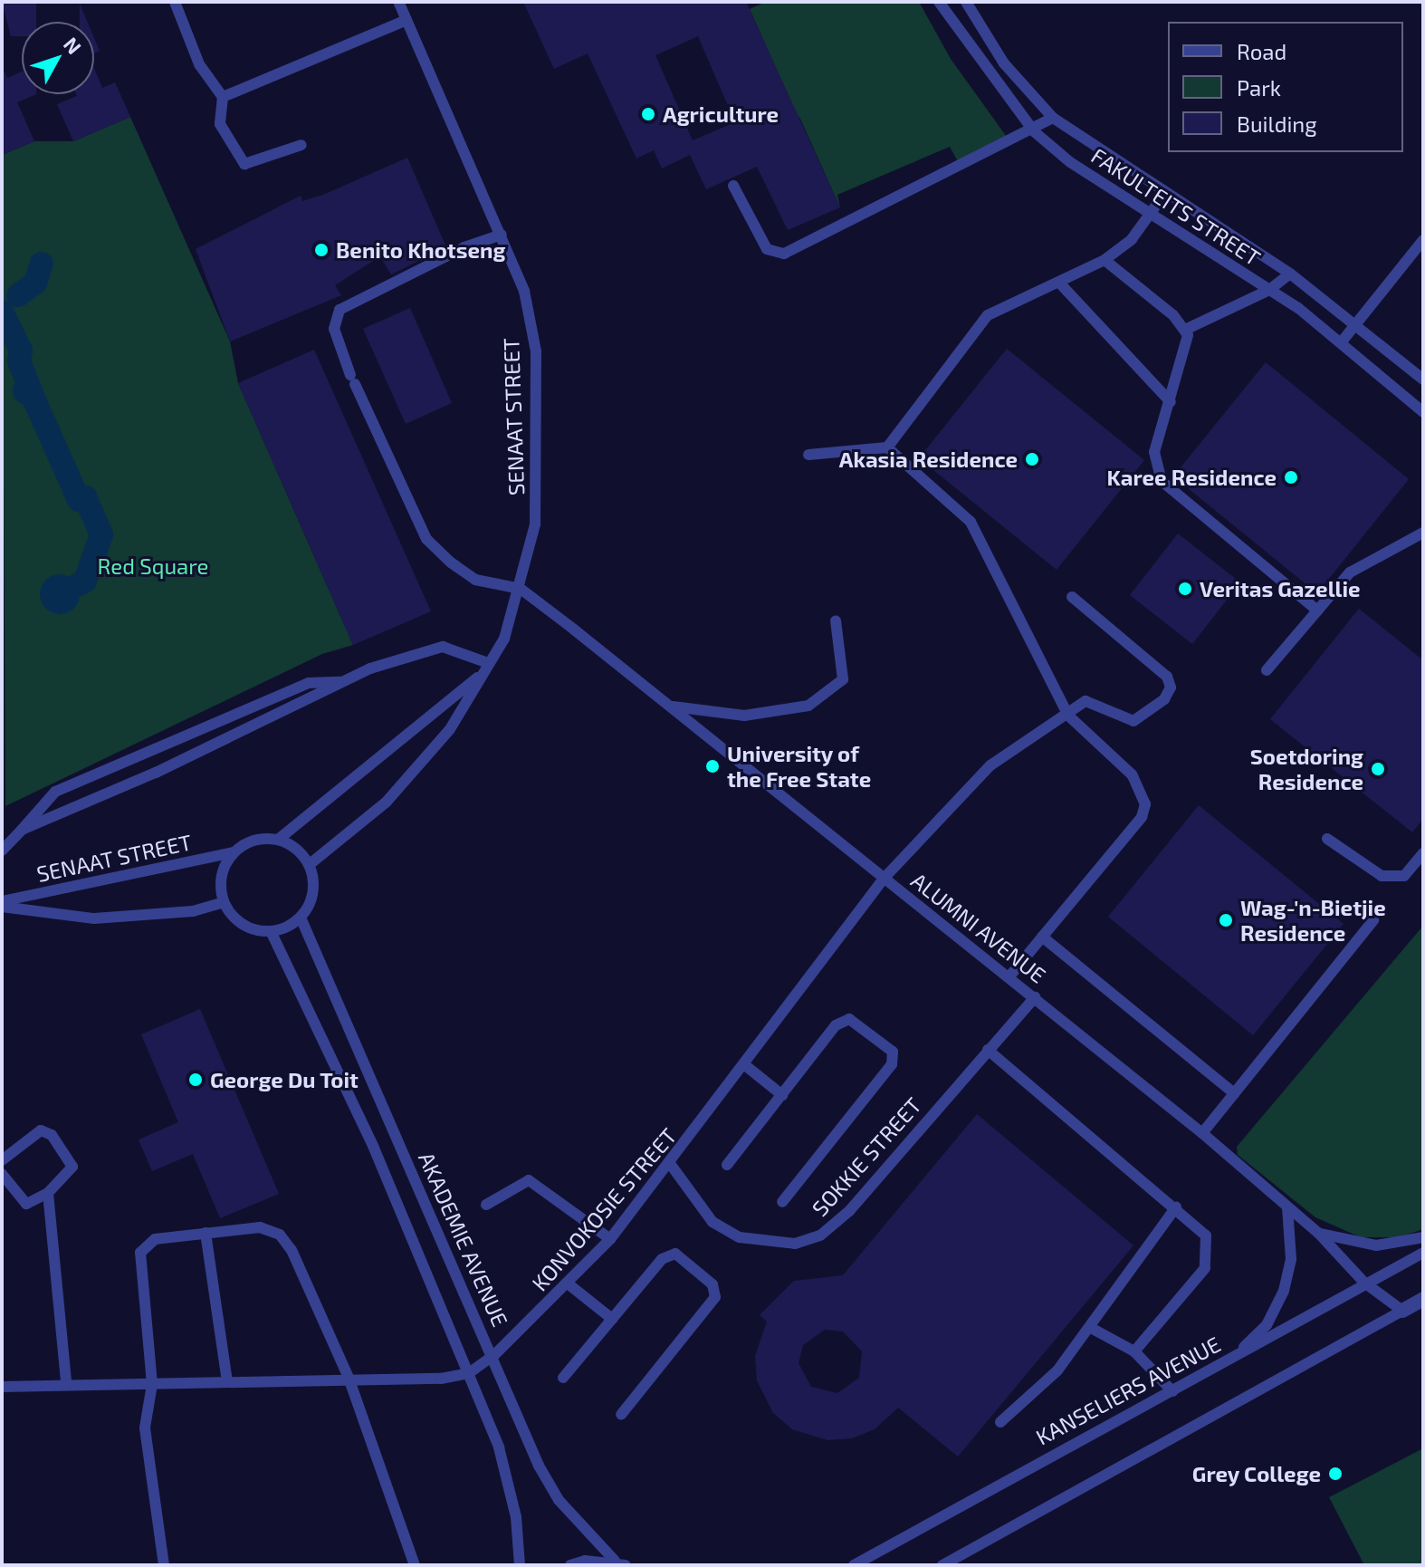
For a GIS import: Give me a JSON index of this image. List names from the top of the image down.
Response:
{
  "streets": {
    "lane": [
      "FAKULTEITS STREET",
      "SENAAT STREET",
      "ALUMNI AVENUE",
      "SOKKIE STREET",
      "KONVOKOSIE STREET",
      "AKADEMIE AVENUE",
      "KANSELIERS AVENUE"
    ]
  },
  "crossings": [
    ["SENAAT STREET", "ALUMNI AVENUE"],
    ["SENAAT STREET", "AKADEMIE AVENUE"],
    ["ALUMNI AVENUE", "SOKKIE STREET"],
    ["ALUMNI AVENUE", "KONVOKOSIE STREET"],
    ["ALUMNI AVENUE", "KANSELIERS AVENUE"],
    ["SOKKIE STREET", "KONVOKOSIE STREET"],
    ["KONVOKOSIE STREET", "AKADEMIE AVENUE"]
  ],
  "parks": ["Red Square"],
  "places": [
    "Agriculture",
    "Benito Khotseng",
    "Akasia Residence",
    "Karee Residence",
    "Veritas Gazellie",
    "University of the Free State",
    "Soetdoring Residence",
    "Wag-'n-Bietjie Residence",
    "George Du Toit",
    "Grey College"
  ],
  "legend": ["Road", "Park", "Building"],
  "north": "top right"
}
